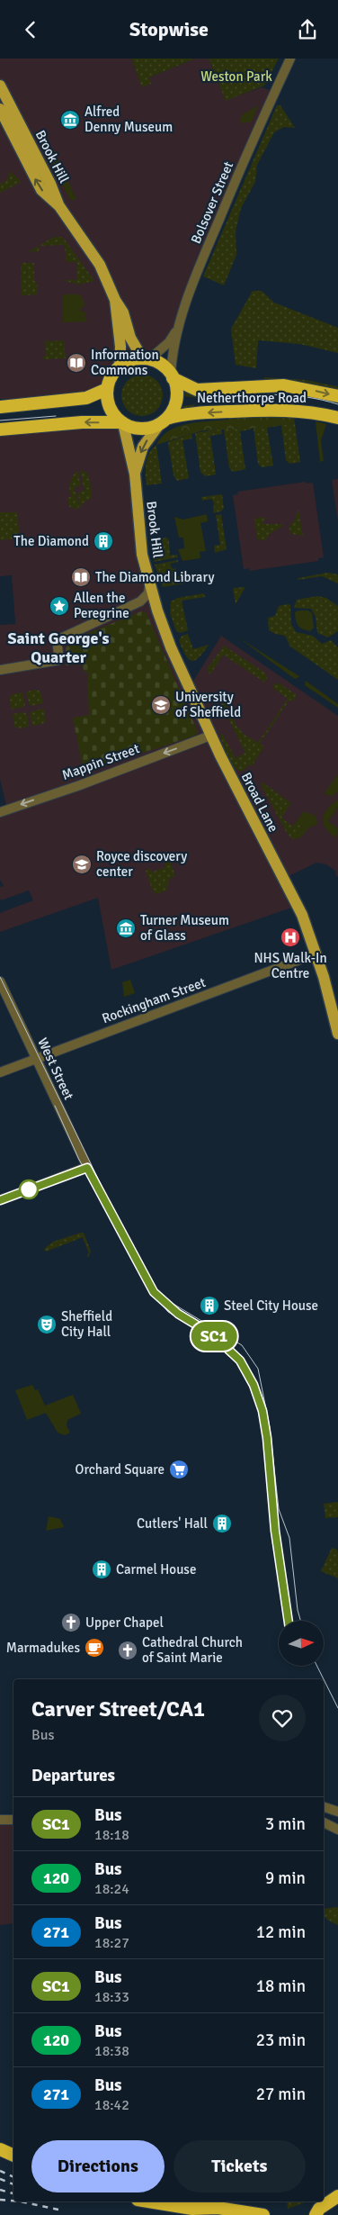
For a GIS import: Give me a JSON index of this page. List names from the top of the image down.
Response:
{
  "streets": {
    "highway": ["Netherthorpe Road"],
    "main road": ["Brook Hill", "Broad Lane"],
    "street": [
      "Bolsover Street",
      "Mappin Street",
      "Rockingham Street",
      "West Street"
    ]
  },
  "crossings": [
    ["Brook Hill", "Netherthorpe Road"],
    ["Brook Hill", "Broad Lane"],
    ["Mappin Street", "Broad Lane"],
    ["Broad Lane", "Rockingham Street"],
    ["Rockingham Street", "West Street"]
  ],
  "one_way": ["Mappin Street"],
  "districts": ["Saint George's Quarter"],
  "parks": ["Weston Park"],
  "places": {
    "museum": ["Alfred Denny Museum", "Turner Museum of Glass"],
    "library": ["Information Commons", "The Diamond Library"],
    "building": [
      "The Diamond",
      "Steel City House",
      "Cutlers' Hall",
      "Carmel House"
    ],
    "place": ["Allen the Peregrine"],
    "school or university": ["University of Sheffield", "Royce discovery center"],
    "hospital": ["NHS Walk-In Centre"],
    "theatre": ["Sheffield City Hall"],
    "supermarket": ["Orchard Square"],
    "church": ["Upper Chapel", "Cathedral Church of Saint Marie"],
    "cafe": ["Marmadukes"]
  },
  "lines": ["bus line SC1"],
  "north": "right",
  "page": {
    "header": "Stopwise",
    "on_map": "SC1",
    "heading": [
      ["Carver Street/CA1", "Bus"],
      "Departures"
    ],
    "list": [
      {
        "mark": "SC1",
        "name": "Bus",
        "note": "18:18",
        "value": "3 min"
      },
      {
        "mark": "120",
        "name": "Bus",
        "note": "18:24",
        "value": "9 min"
      },
      {
        "mark": "271",
        "name": "Bus",
        "note": "18:27",
        "value": "12 min"
      },
      {
        "mark": "SC1",
        "name": "Bus",
        "note": "18:33",
        "value": "18 min"
      },
      {
        "mark": "120",
        "name": "Bus",
        "note": "18:38",
        "value": "23 min"
      },
      {
        "mark": "271",
        "name": "Bus",
        "note": "18:42",
        "value": "27 min"
      }
    ],
    "buttons": ["Directions", "Tickets"]
  }
}
